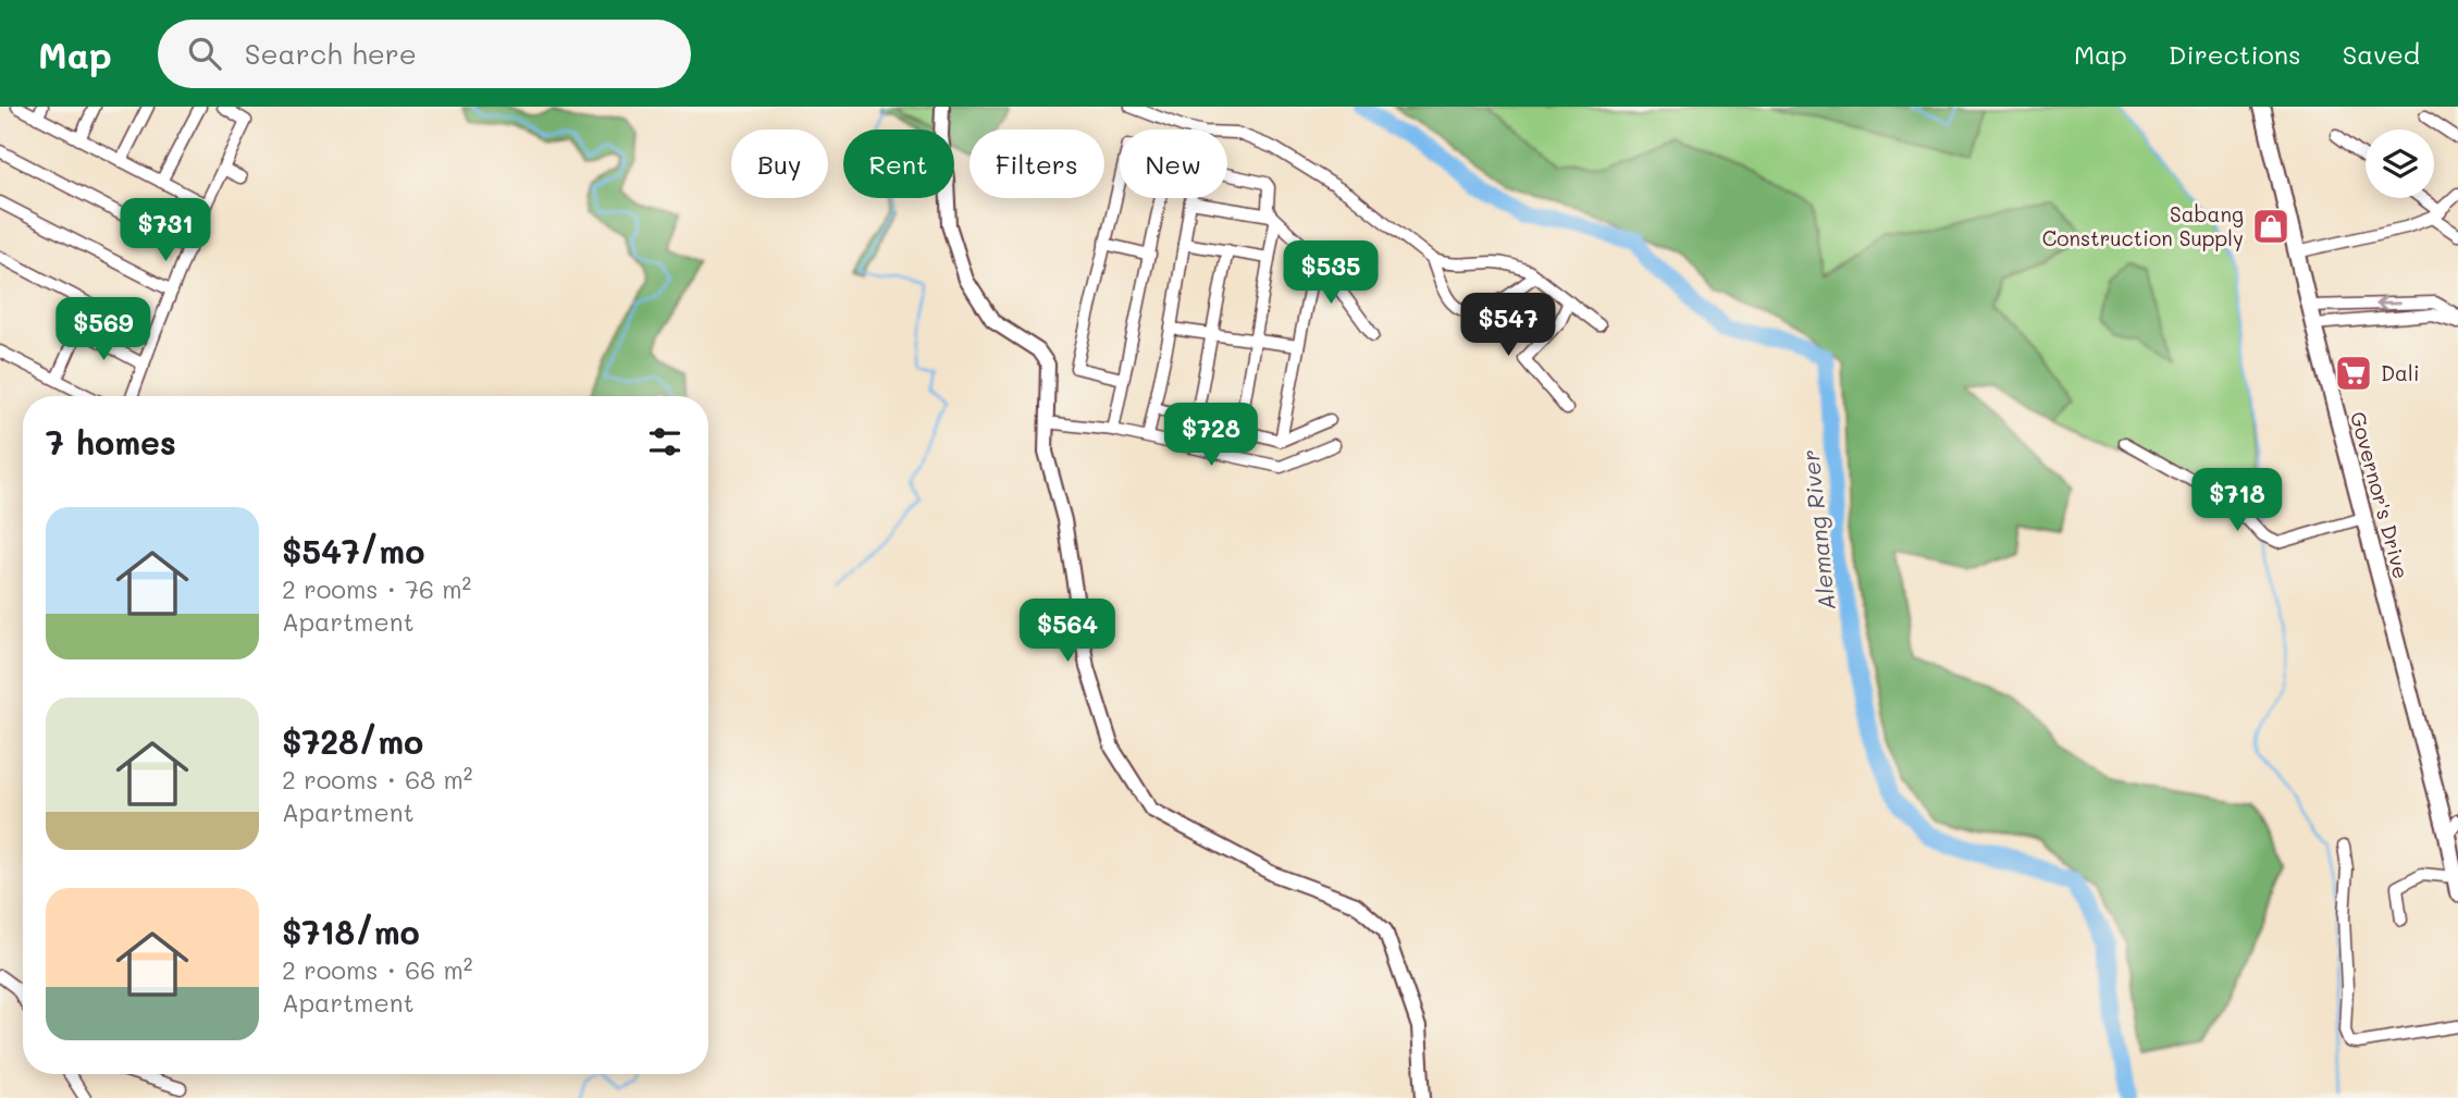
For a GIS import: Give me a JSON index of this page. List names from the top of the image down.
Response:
{
  "streets": {
    "main road": ["Governor's Drive"]
  },
  "water": ["Alemang River"],
  "places": {
    "shop": ["Sabang Construction Supply"],
    "supermarket": ["Dali"]
  },
  "page": {
    "header": "Map",
    "search": "Search here",
    "nav": ["Map", "Directions", "Saved"],
    "chip": [
      "Buy",
      "Rent",
      "Filters",
      "New"
    ],
    "price": [
      "$731",
      "$535",
      "$547",
      "$569",
      "$728",
      "$718",
      "$564"
    ],
    "heading": "7 homes",
    "list": [
      {
        "name": "$547/mo",
        "note": "2 rooms · 76 m² · Apartment"
      },
      {
        "name": "$728/mo",
        "note": "2 rooms · 68 m² · Apartment"
      },
      {
        "name": "$718/mo",
        "note": "2 rooms · 66 m² · Apartment"
      }
    ]
  }
}
